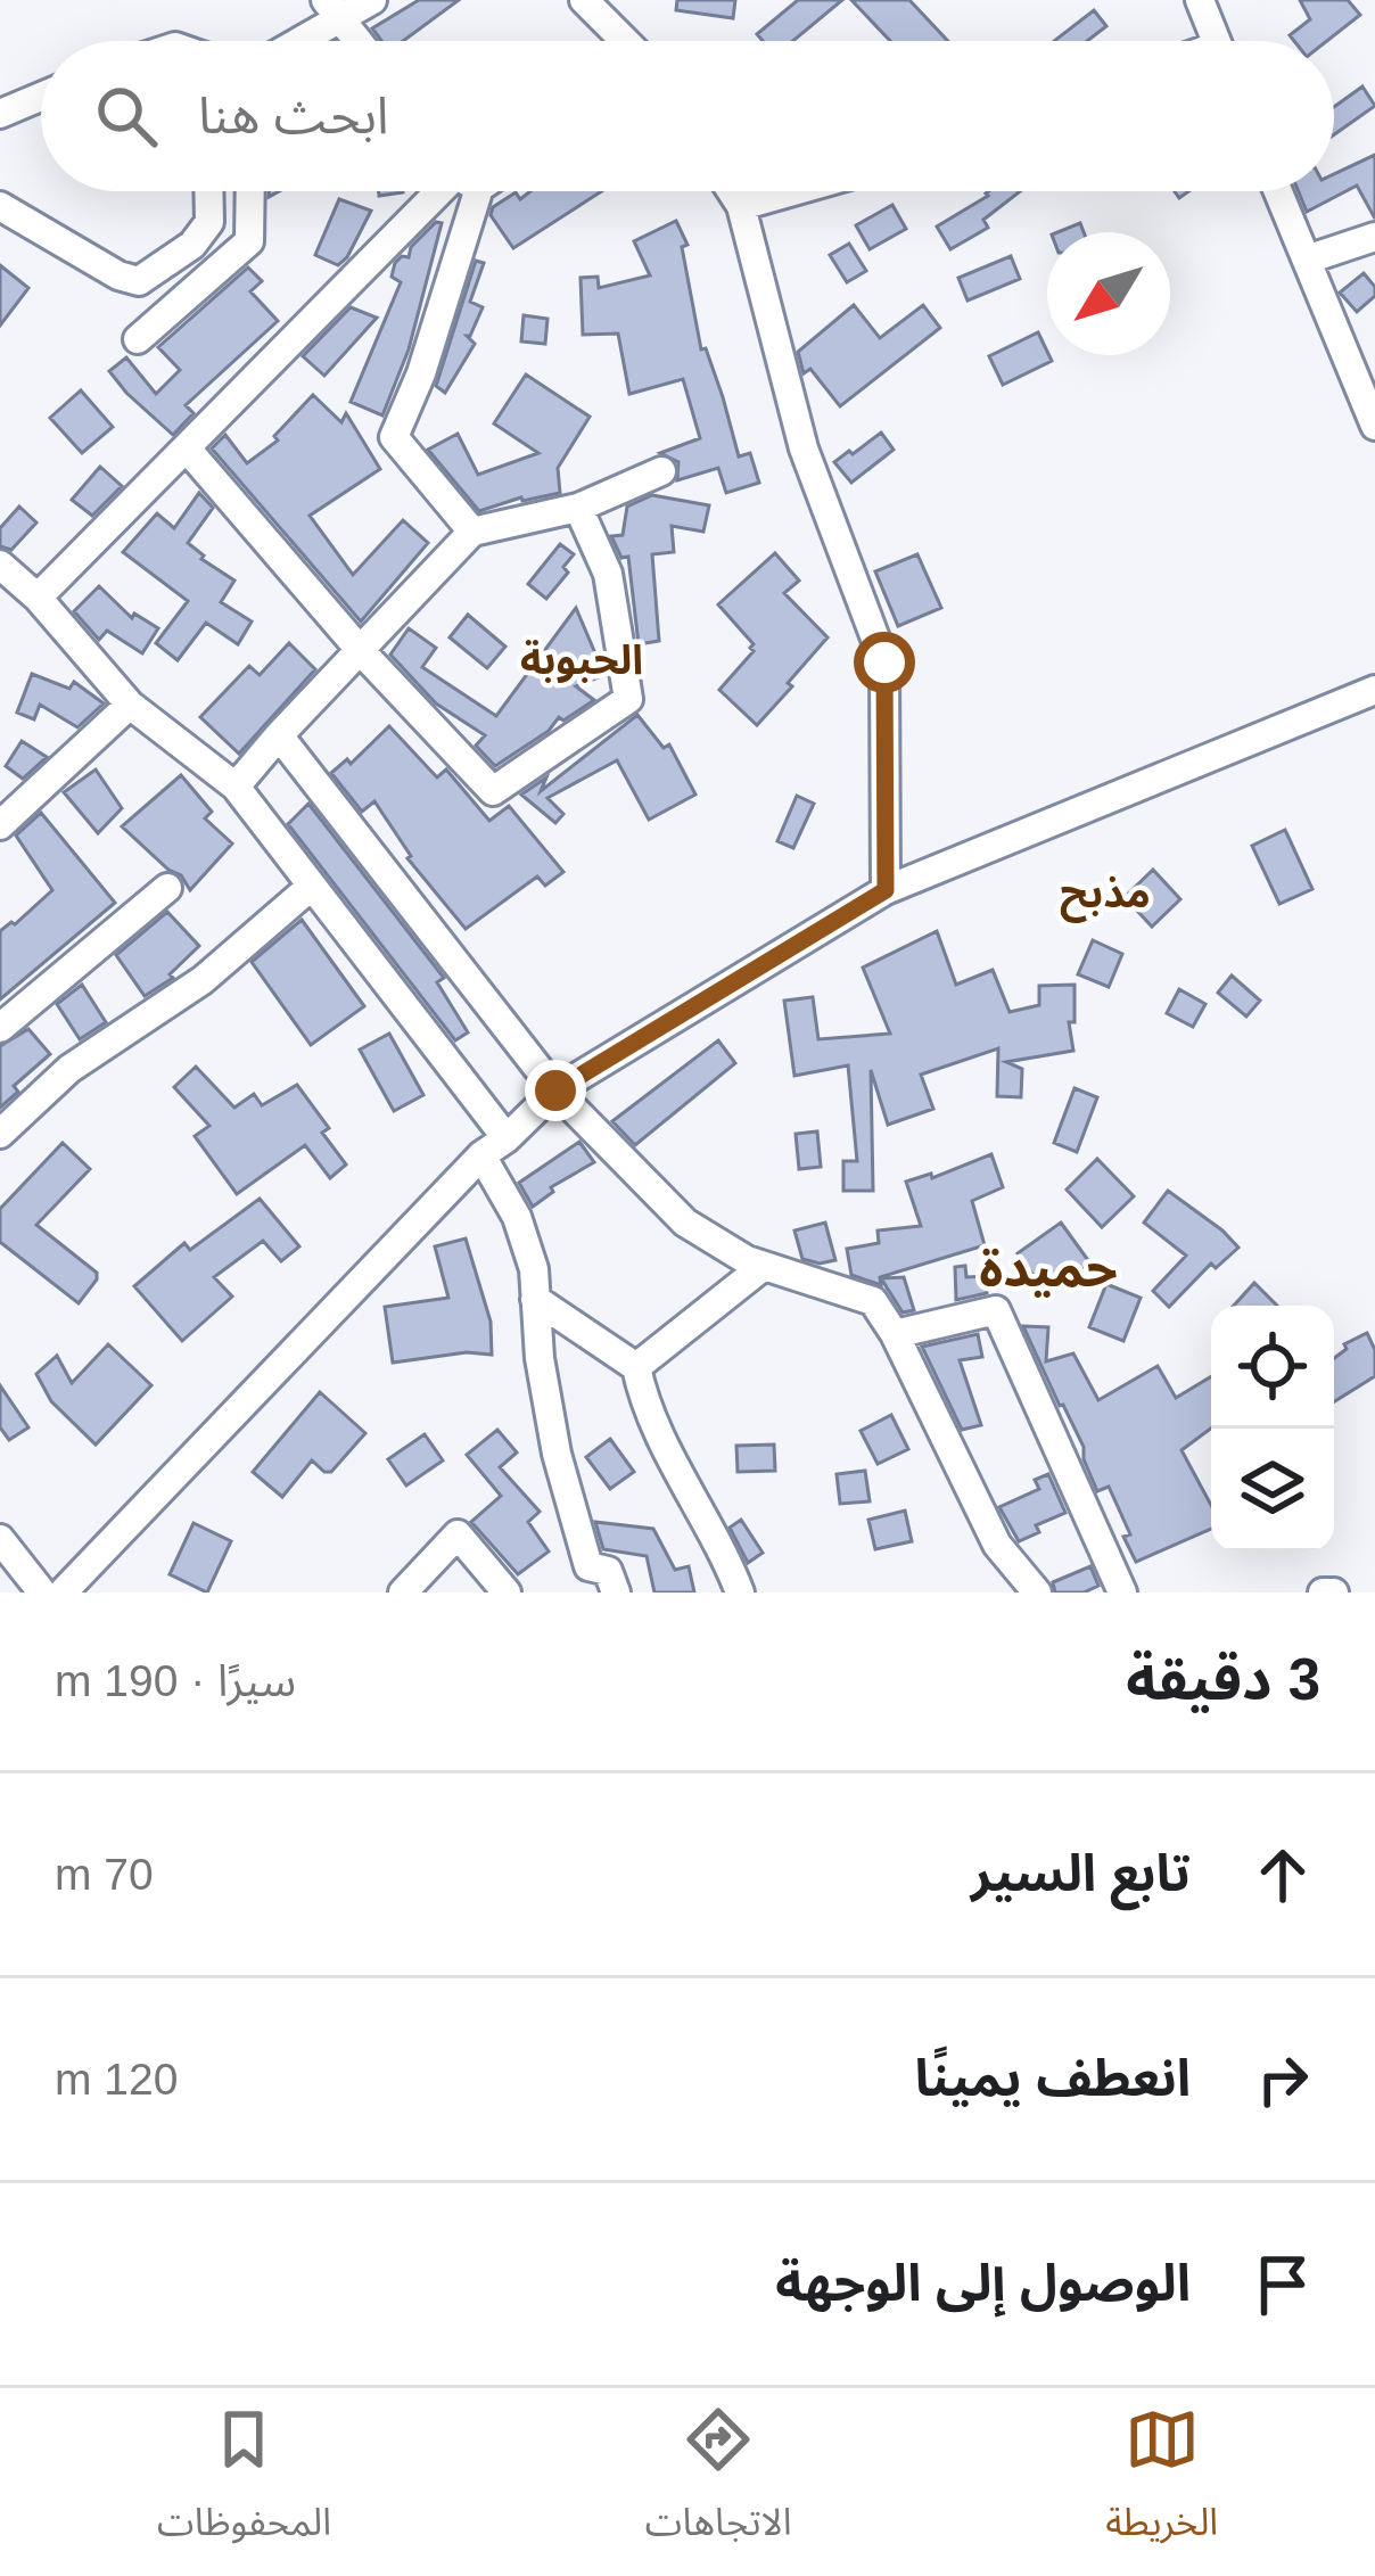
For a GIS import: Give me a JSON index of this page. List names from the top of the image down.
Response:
{
  "districts": ["الحبوبة", "مذبح", "حميدة"],
  "north": "bottom left",
  "page": {
    "search": "ابحث هنا",
    "heading": ["3 دقيقة", "سيرًا · 190 m"],
    "list": [
      ["تابع السير", "70 m"],
      ["انعطف يمينًا", "120 m"],
      "الوصول إلى الوجهة"
    ],
    "nav": ["الخريطة", "الاتجاهات", "المحفوظات"]
  }
}
